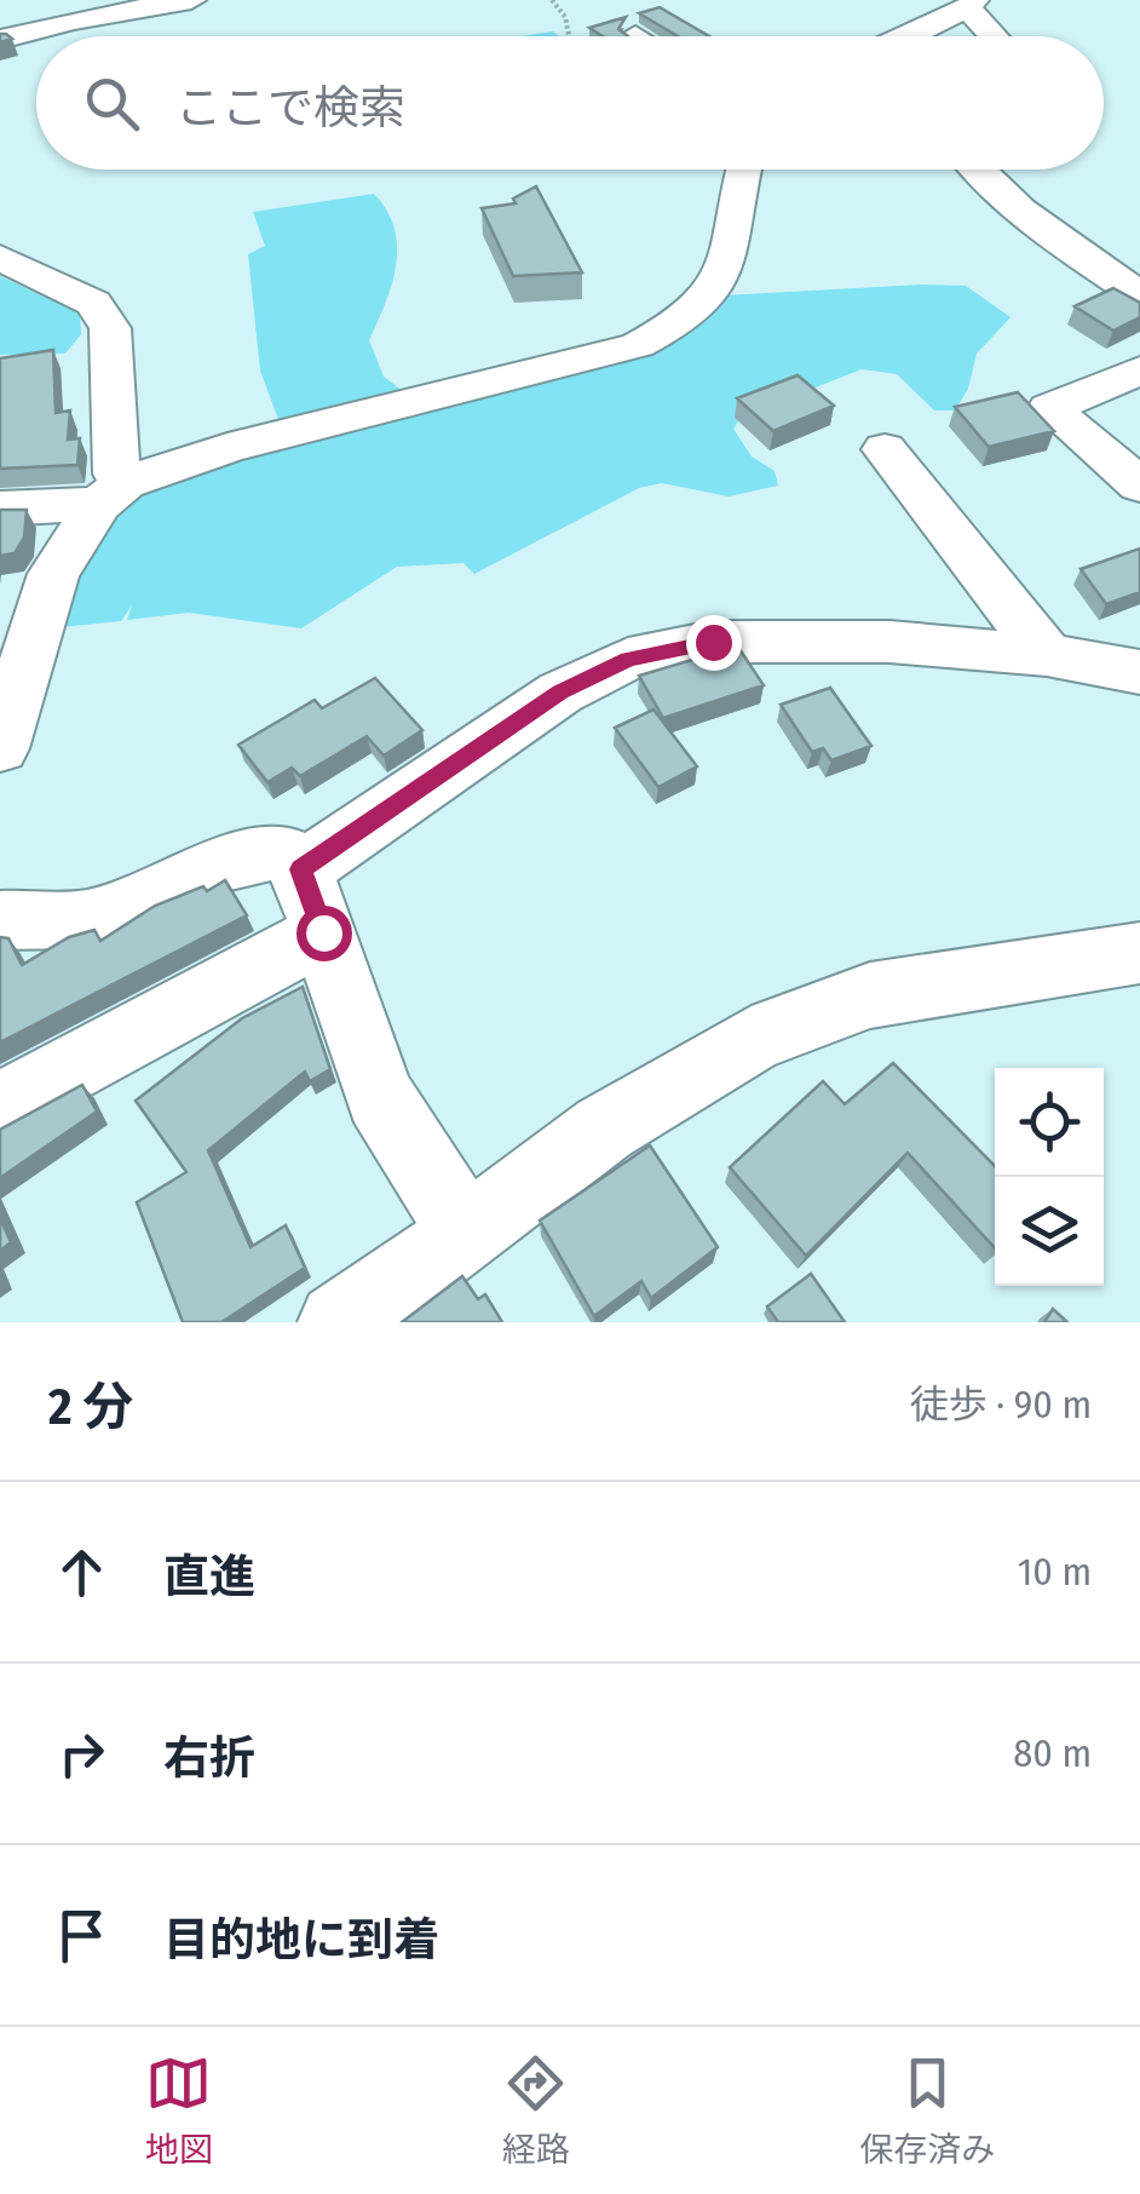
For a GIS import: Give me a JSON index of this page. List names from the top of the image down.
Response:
{
  "page": {
    "search": "ここで検索",
    "heading": ["2 分", "徒歩 · 90 m"],
    "list": [
      ["直進", "10 m"],
      ["右折", "80 m"],
      "目的地に到着"
    ],
    "nav": ["地図", "経路", "保存済み"]
  }
}
